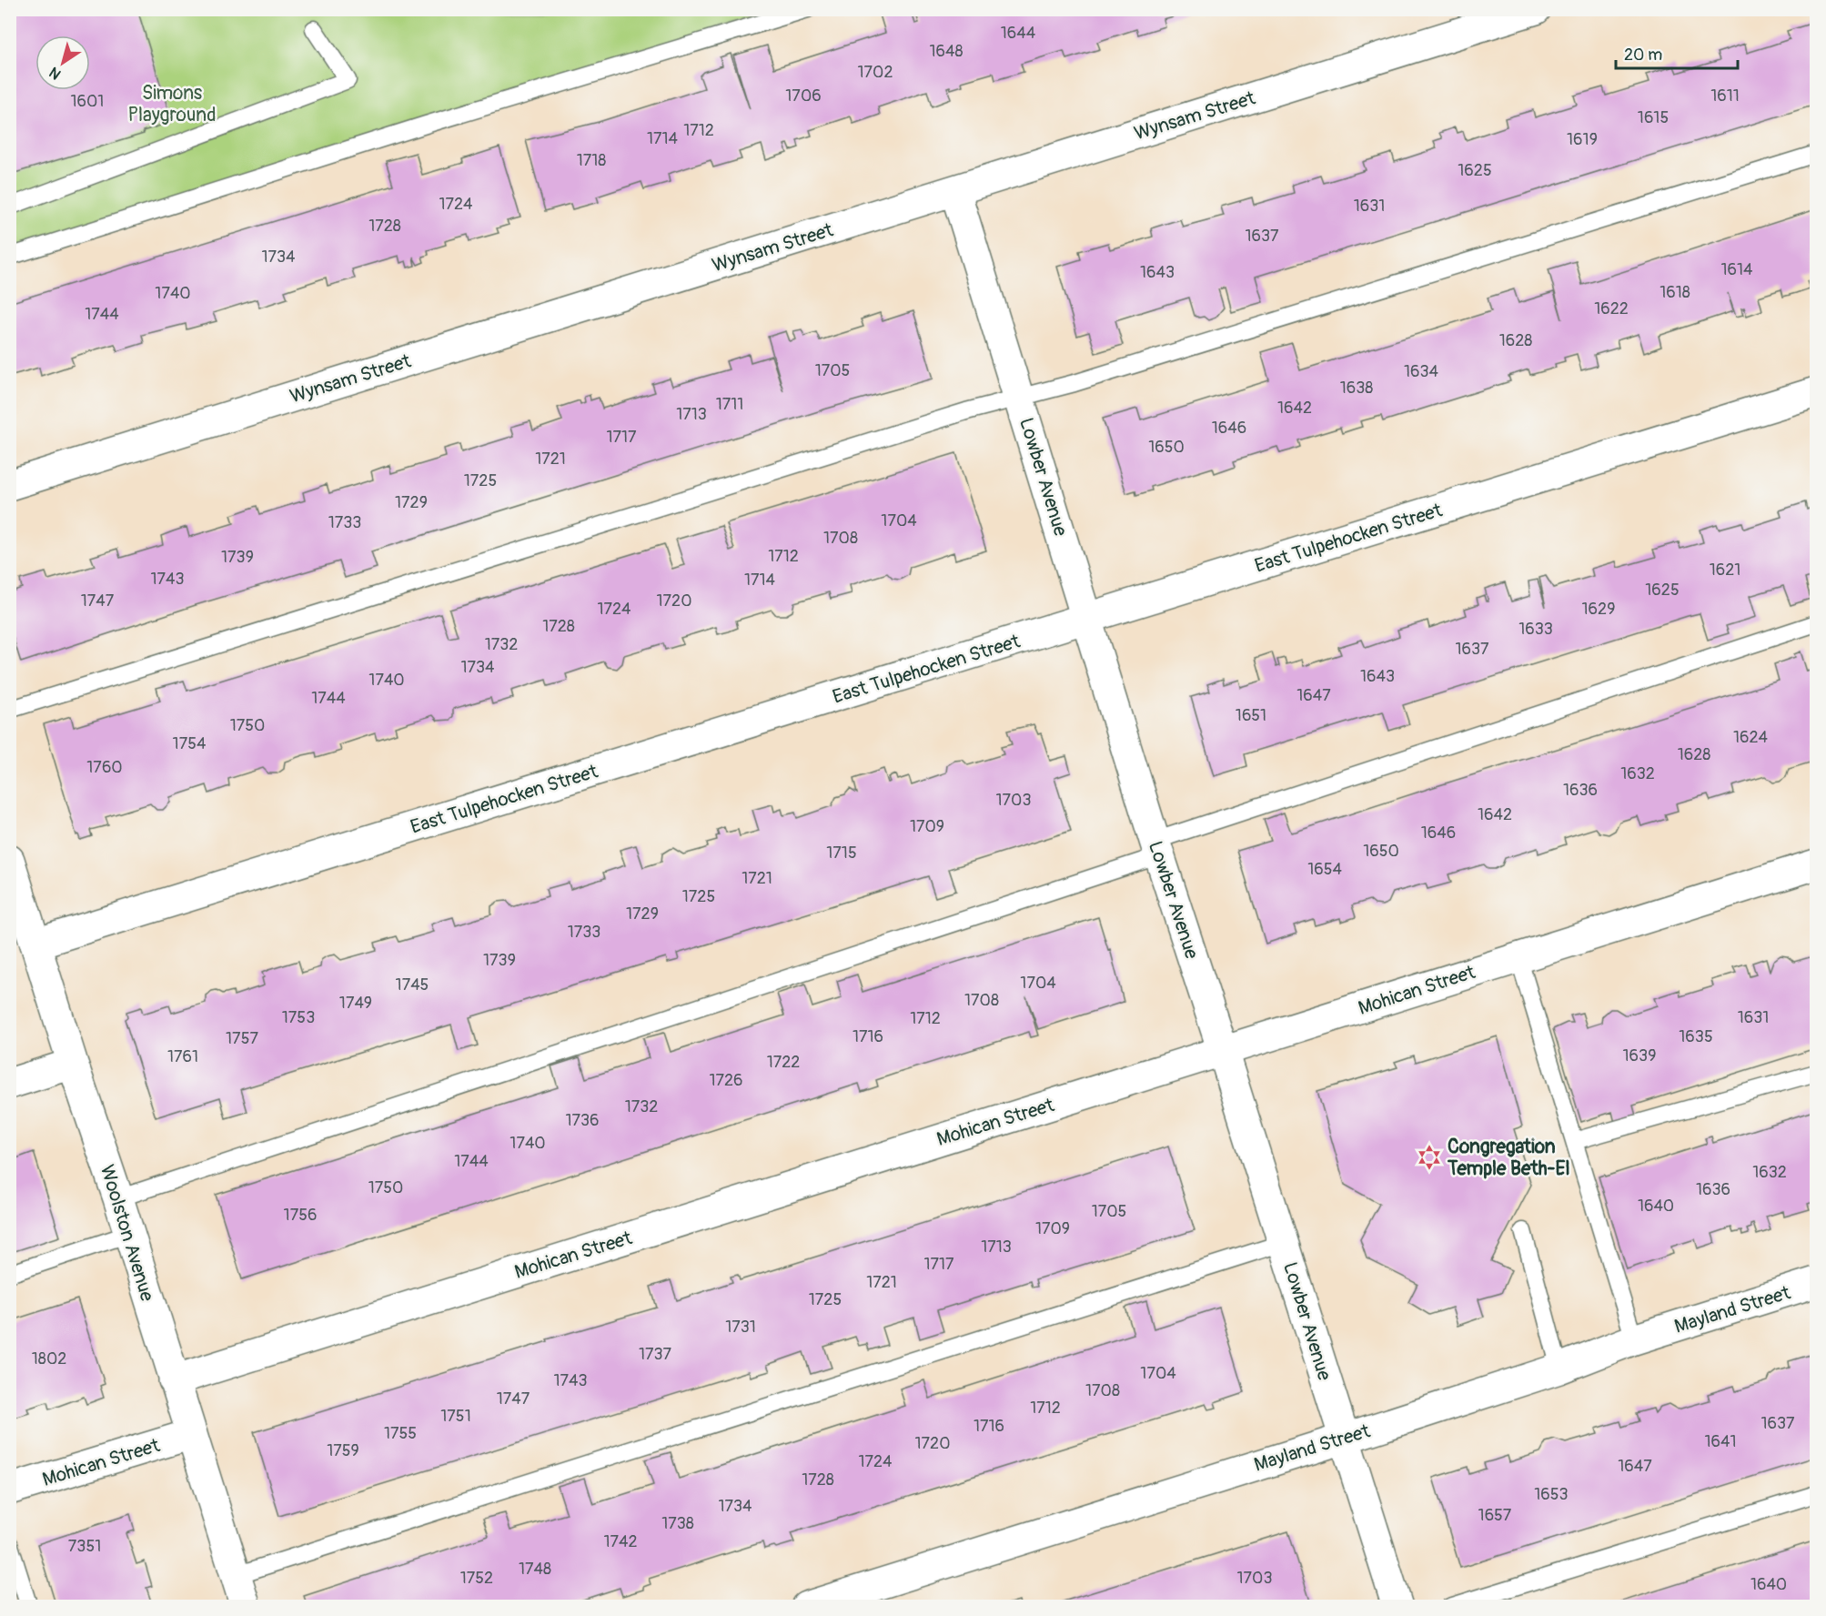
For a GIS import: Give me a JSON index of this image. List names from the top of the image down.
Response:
{
  "streets": {
    "street": [
      "Wynsam Street",
      "Lowber Avenue",
      "East Tulpehocken Street",
      "Mohican Street",
      "Woolston Avenue",
      "Mayland Street"
    ]
  },
  "crossings": [
    ["Wynsam Street", "Lowber Avenue"],
    ["Lowber Avenue", "East Tulpehocken Street"],
    ["Lowber Avenue", "Mohican Street"],
    ["Lowber Avenue", "Mayland Street"],
    ["East Tulpehocken Street", "Woolston Avenue"],
    ["Mohican Street", "Woolston Avenue"]
  ],
  "parks": ["Simons Playground"],
  "places": {
    "synagogue": ["Congregation Temple Beth-El"]
  },
  "house_numbers": [
    "1644",
    "1648",
    "1702",
    "1706",
    "1611",
    "1601",
    "1615",
    "1712",
    "1714",
    "1619",
    "1718",
    "1625",
    "1724",
    "1631",
    "1728",
    "1637",
    "1734",
    "1614",
    "1643",
    "1618",
    "1740",
    "1622",
    "1744",
    "1628",
    "1705",
    "1634",
    "1638",
    "1711",
    "1642",
    "1713",
    "1646",
    "1717",
    "1650",
    "1721",
    "1725",
    "1729",
    "1704",
    "1733",
    "1708",
    "1712",
    "1739",
    "1621",
    "1743",
    "1714",
    "1625",
    "1747",
    "1720",
    "1724",
    "1629",
    "1728",
    "1633",
    "1732",
    "1637",
    "1734",
    "1643",
    "1740",
    "1647",
    "1744",
    "1651",
    "1750",
    "1624",
    "1754",
    "1628",
    "1760",
    "1632",
    "1636",
    "1703",
    "1642",
    "1709",
    "1646",
    "1650",
    "1715",
    "1654",
    "1721",
    "1725",
    "1729",
    "1733",
    "1739",
    "1704",
    "1745",
    "1708",
    "1749",
    "1753",
    "1631",
    "1712",
    "1716",
    "1635",
    "1757",
    "1639",
    "1761",
    "1722",
    "1726",
    "1732",
    "1736",
    "1740",
    "1744",
    "1632",
    "1750",
    "1636",
    "1640",
    "1705",
    "1756",
    "1709",
    "1713",
    "1717",
    "1721",
    "1725",
    "1731",
    "1737",
    "1802",
    "1704",
    "1743",
    "1708",
    "1747",
    "1712",
    "1751",
    "1637",
    "1716",
    "1755",
    "1641",
    "1720",
    "1759",
    "1724",
    "1647",
    "1728",
    "1653",
    "1734",
    "1657",
    "1738",
    "1742",
    "7351",
    "1748",
    "1752",
    "1703",
    "1640"
  ],
  "scale_bar": "20 m",
  "north": "bottom left"
}
